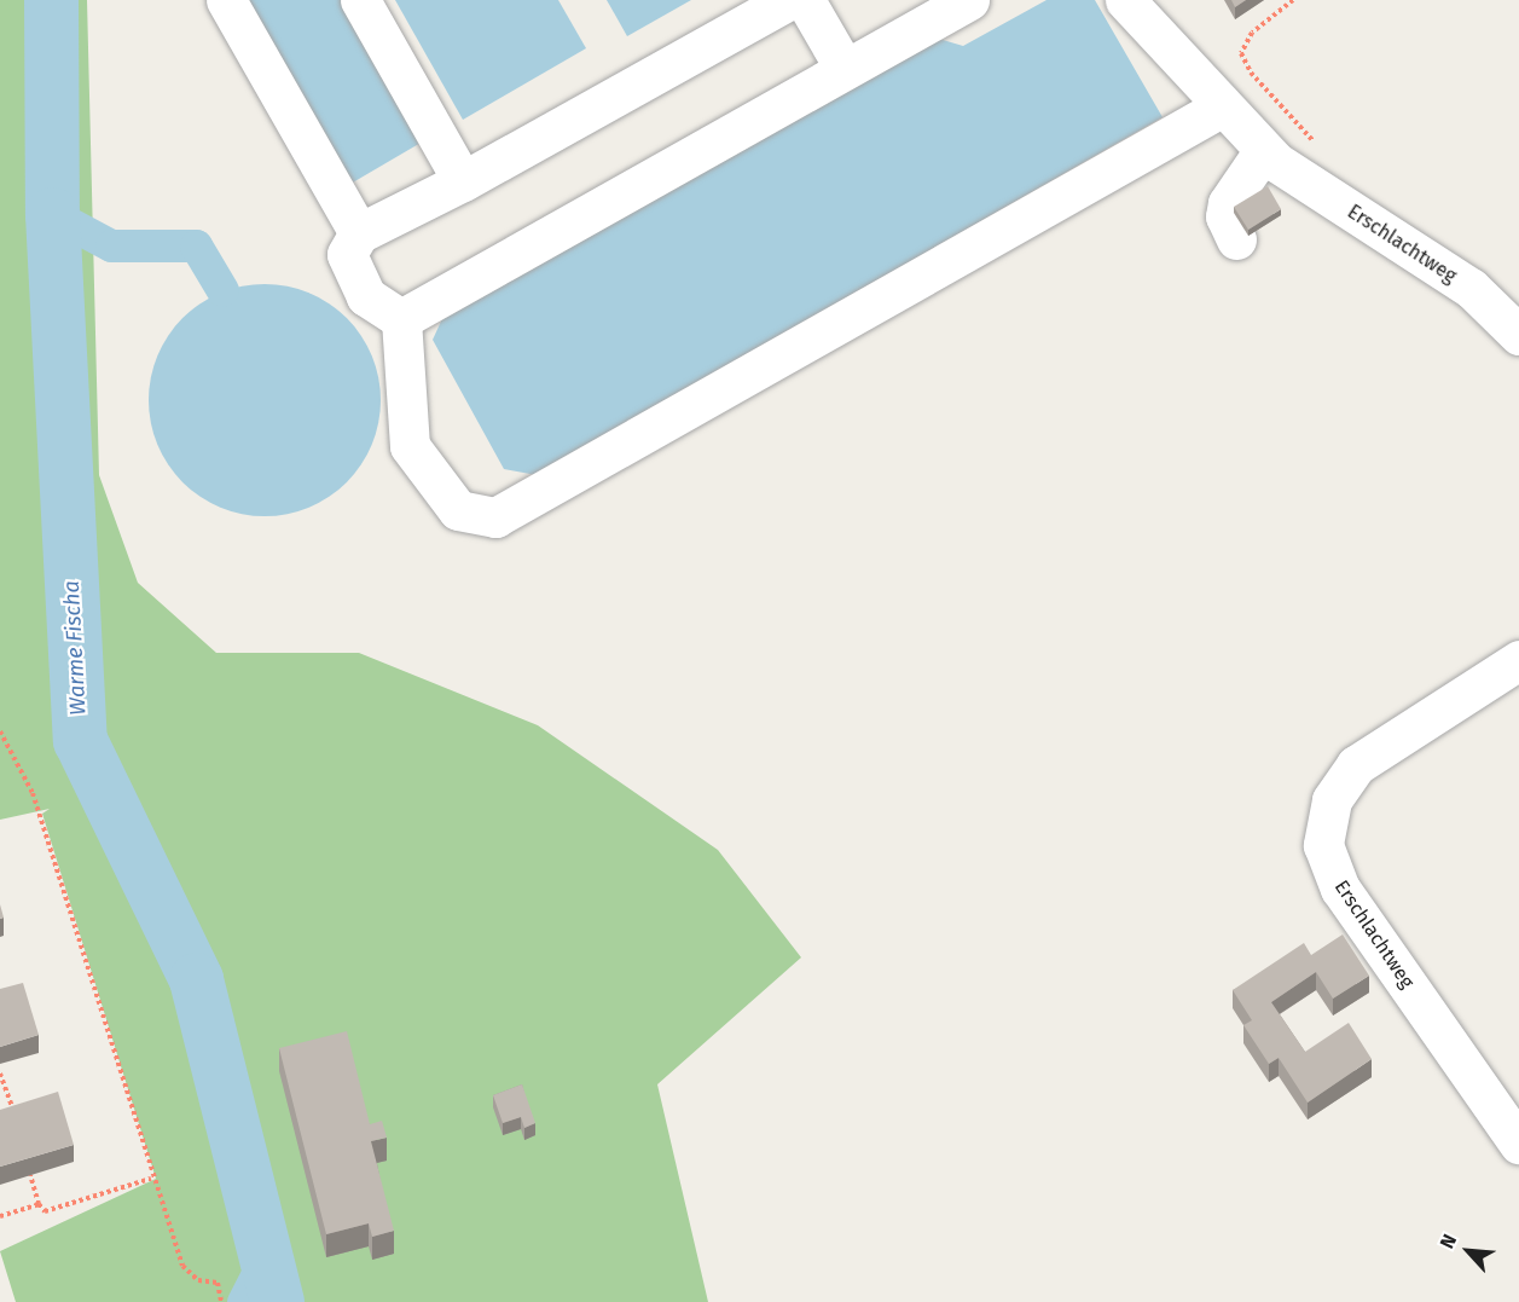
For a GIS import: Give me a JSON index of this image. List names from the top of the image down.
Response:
{
  "streets": {
    "street": ["Erschlachtweg"]
  },
  "water": ["Warme Fischa"],
  "north": "top left"
}
